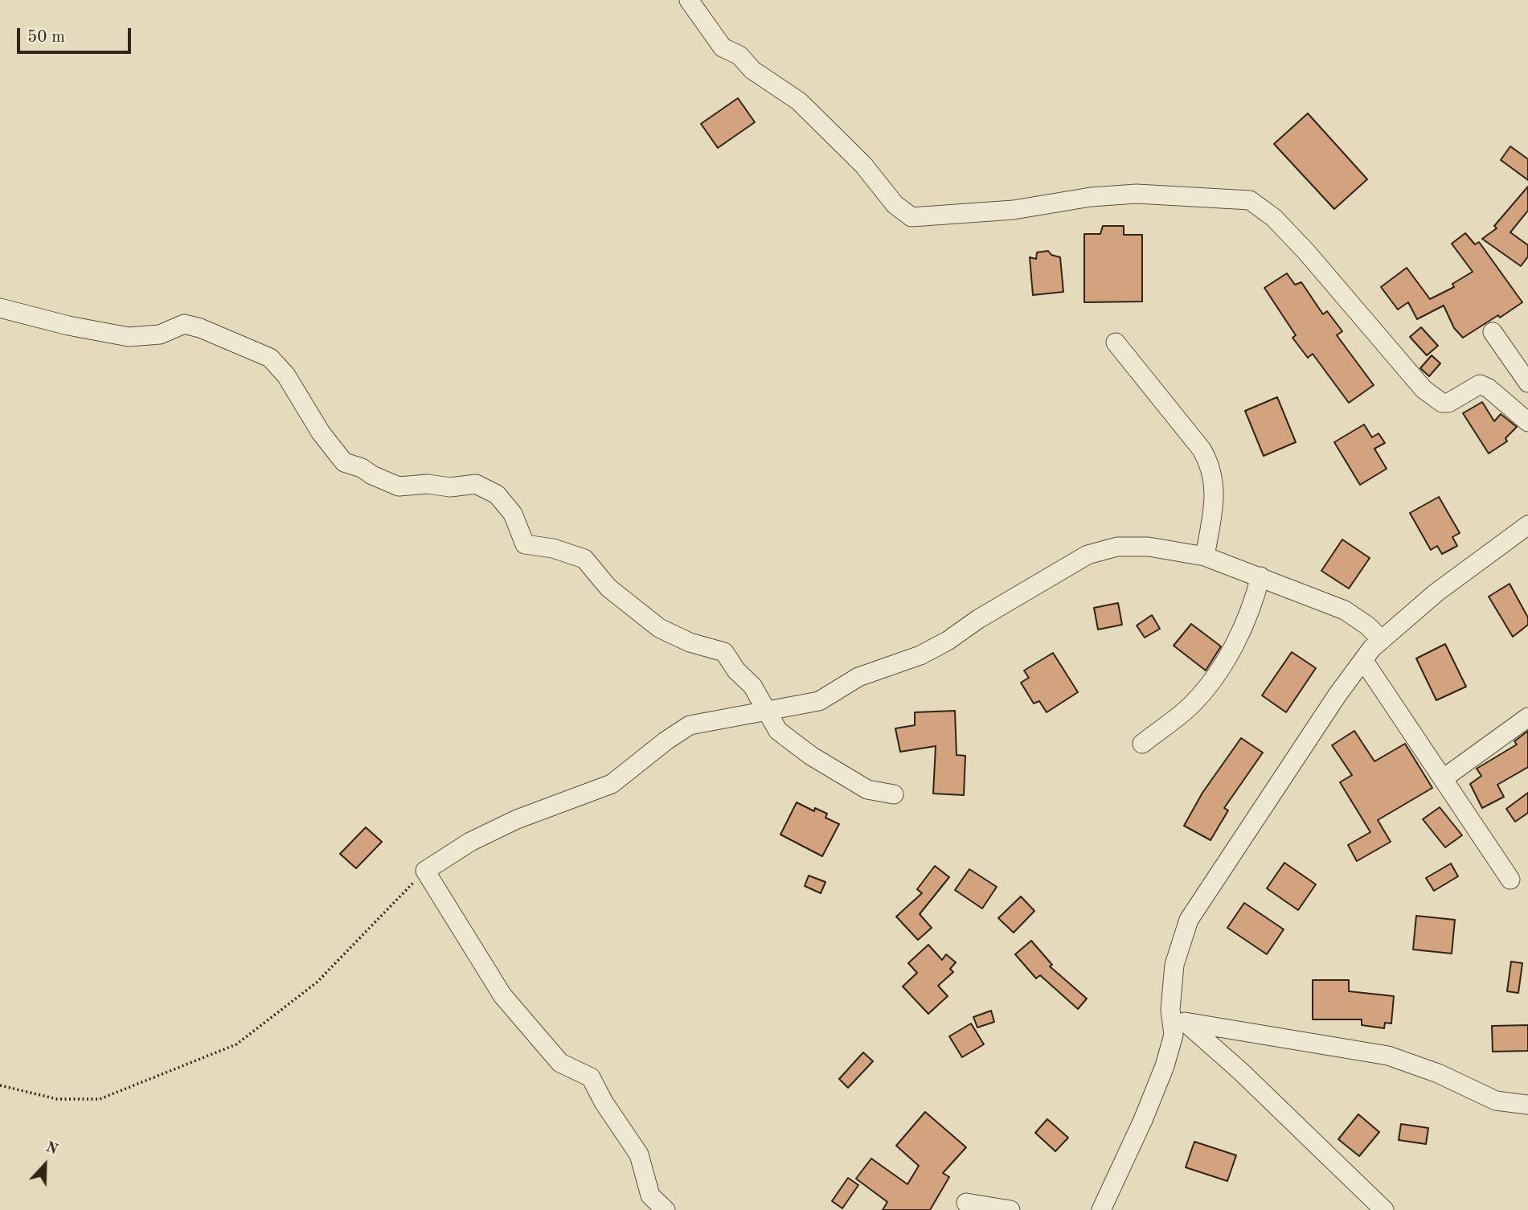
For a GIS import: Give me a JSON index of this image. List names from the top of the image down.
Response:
{
  "scale_bar": "50 m",
  "north": "top"
}
